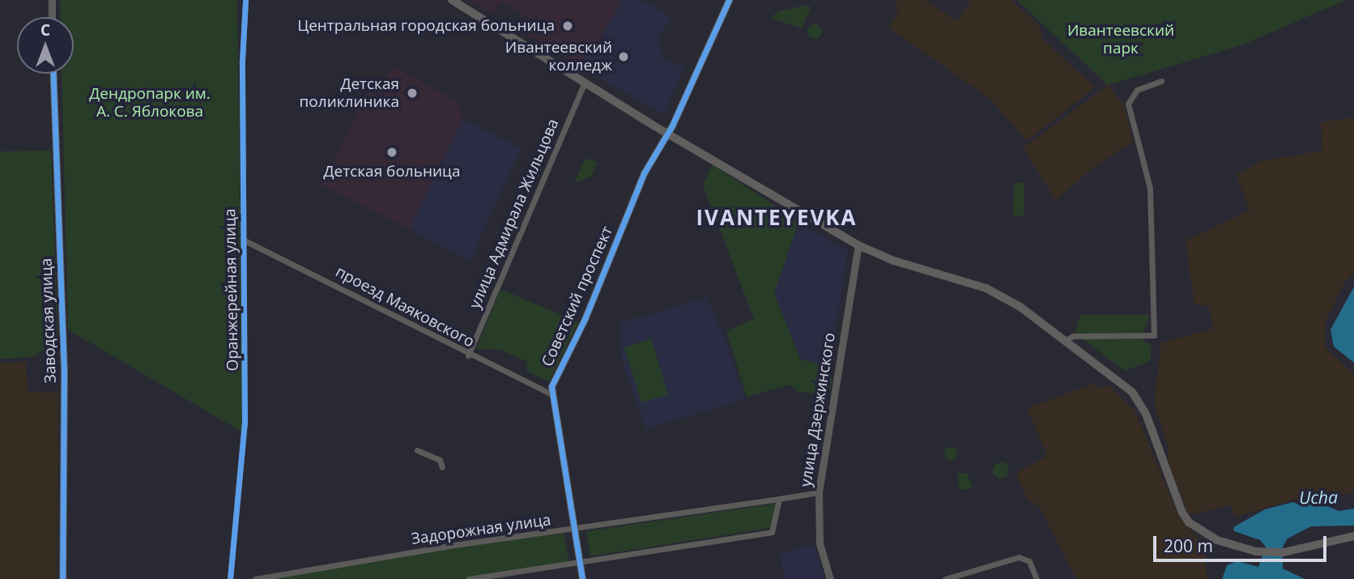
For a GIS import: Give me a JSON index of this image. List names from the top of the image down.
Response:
{
  "streets": {
    "street": [
      "улица Адмирала Жильцова",
      "Оранжерейная улица",
      "Советский проспект",
      "проезд Маяковского",
      "Заводская улица",
      "улица Дзержинского",
      "Задорожная улица"
    ]
  },
  "crossings": [
    ["улица Адмирала Жильцова", "проезд Маяковского"],
    ["Оранжерейная улица", "проезд Маяковского"],
    ["Советский проспект", "проезд Маяковского"],
    ["Советский проспект", "Задорожная улица"],
    ["улица Дзержинского", "Задорожная улица"]
  ],
  "districts": ["IVANTEYEVKA"],
  "water": ["Ucha"],
  "parks": ["Ивантеевский парк", "Дендропарк им. А. С. Яблокова"],
  "places": [
    "Центральная городская больница",
    "Ивантеевский колледж",
    "Детская поликлиника",
    "Детская больница"
  ],
  "scale_bar": "200 m",
  "north": "top"
}
